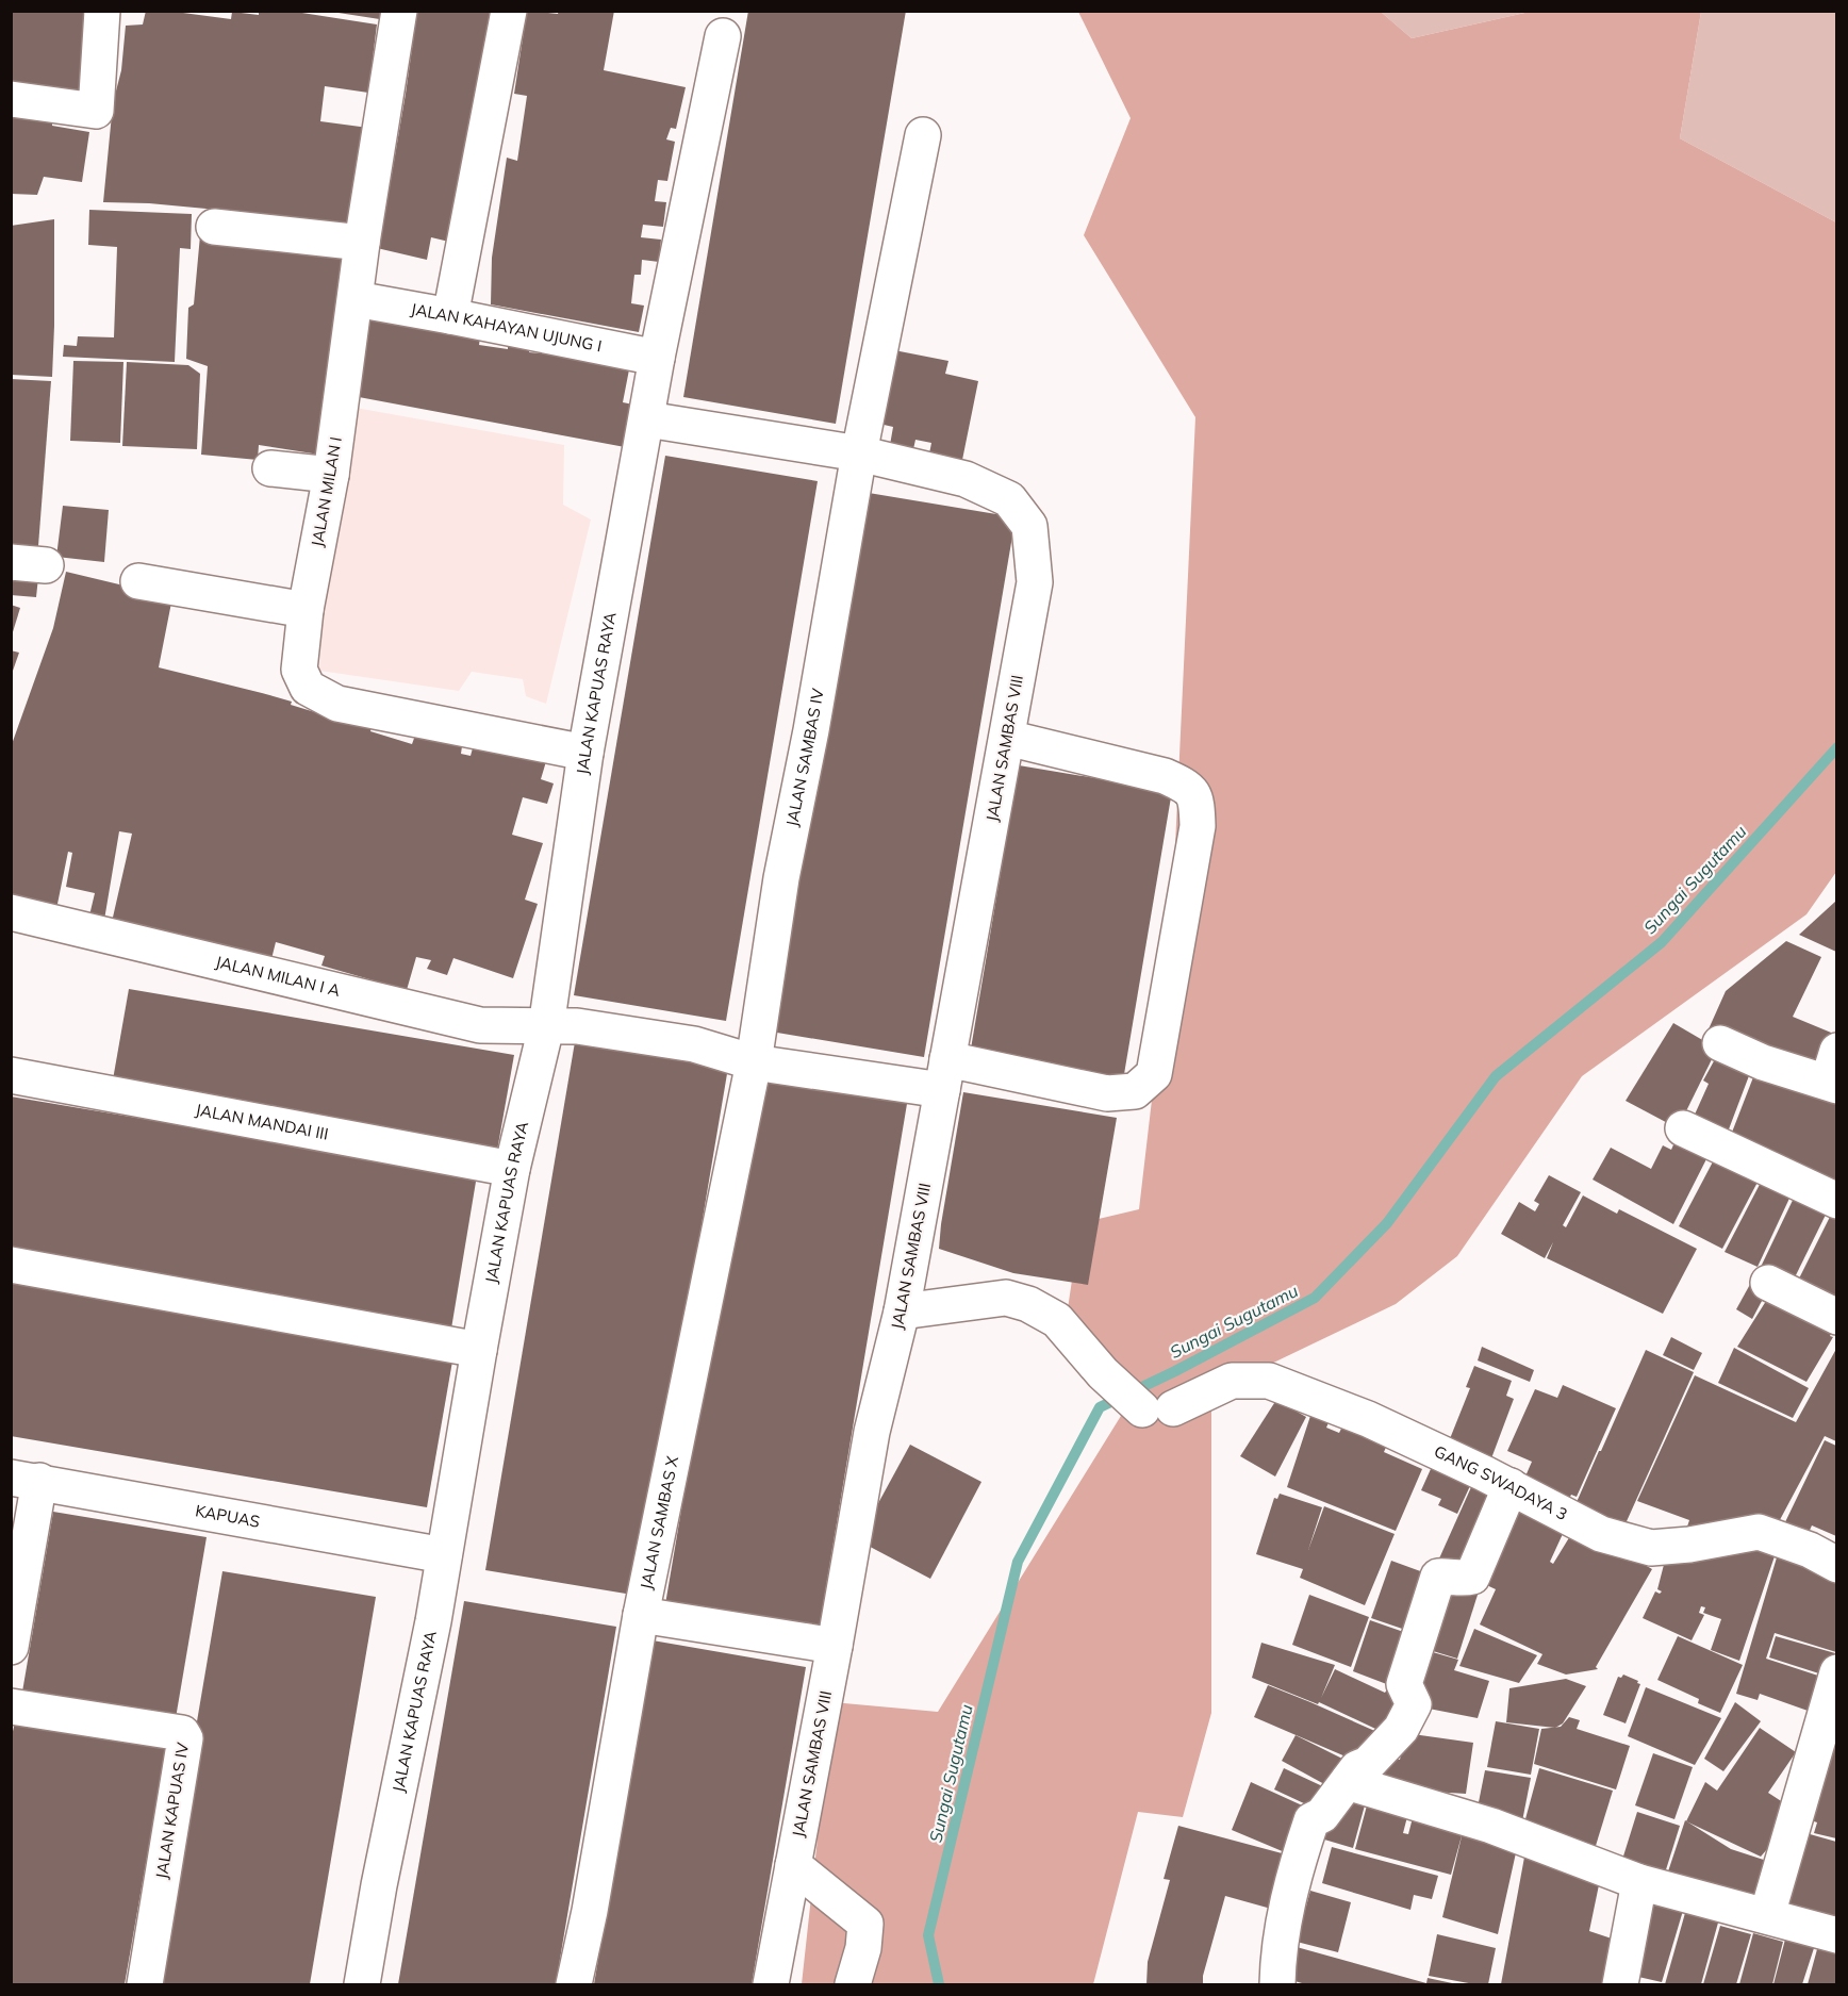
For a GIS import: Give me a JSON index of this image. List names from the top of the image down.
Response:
{
  "streets": {
    "street": [
      "JALAN KAHAYAN UJUNG I",
      "JALAN MILAN I",
      "JALAN KAPUAS RAYA",
      "JALAN SAMBAS VIII",
      "JALAN SAMBAS IV",
      "JALAN MILAN I A",
      "JALAN MANDAI III",
      "GANG SWADAYA 3",
      "KAPUAS",
      "JALAN SAMBAS X",
      "JALAN KAPUAS IV"
    ]
  },
  "crossings": [
    ["JALAN KAHAYAN UJUNG I", "JALAN MILAN I"],
    ["JALAN KAHAYAN UJUNG I", "JALAN KAPUAS RAYA"],
    ["JALAN MILAN I", "JALAN KAPUAS RAYA"],
    ["JALAN KAPUAS RAYA", "JALAN MILAN I A"],
    ["JALAN KAPUAS RAYA", "JALAN MANDAI III"],
    ["JALAN KAPUAS RAYA", "KAPUAS"],
    ["JALAN SAMBAS VIII", "JALAN SAMBAS IV"],
    ["JALAN SAMBAS VIII", "JALAN MILAN I A"],
    ["JALAN SAMBAS VIII", "GANG SWADAYA 3"],
    ["JALAN SAMBAS IV", "JALAN MILAN I A"],
    ["JALAN SAMBAS IV", "JALAN SAMBAS X"],
    ["JALAN MILAN I A", "JALAN SAMBAS X"]
  ],
  "water": ["Sungai Sugutamu"]
}
